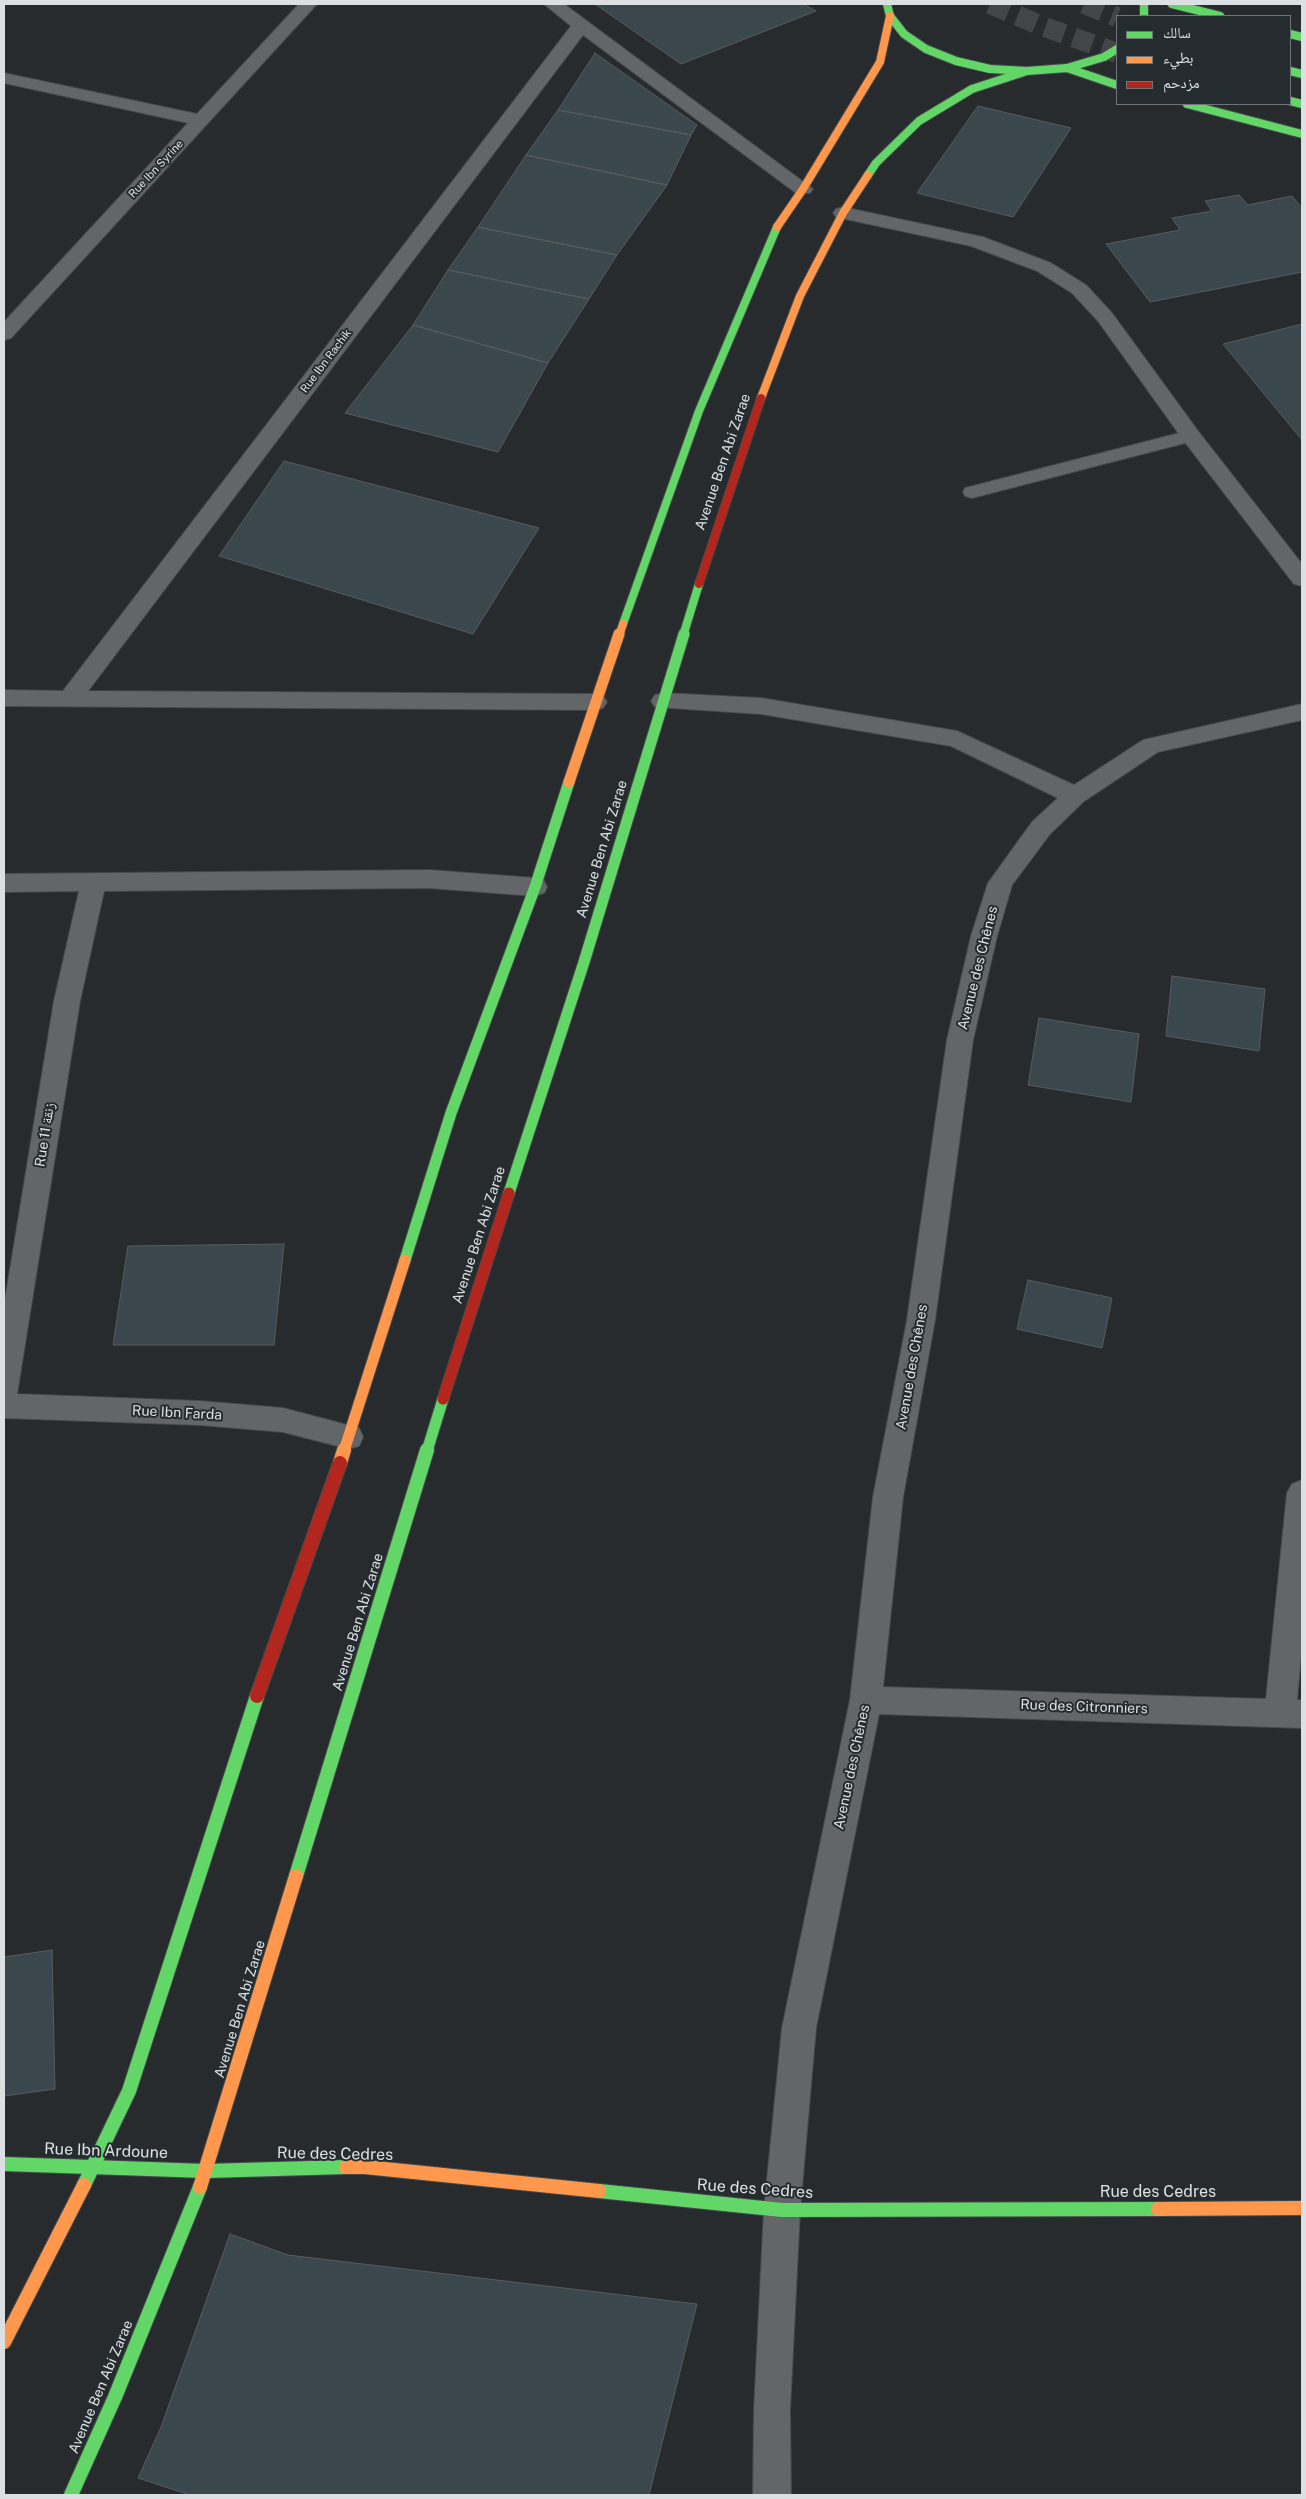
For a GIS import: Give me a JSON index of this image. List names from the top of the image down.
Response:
{
  "streets": {
    "main road": ["Avenue Ben Abi Zarae", "Rue Ibn Ardoune", "Rue des Cedres"],
    "street": [
      "Rue Ibn Syrine",
      "Rue Ibn Rachik",
      "Avenue des Chênes",
      "Rue 11 زنقة",
      "Rue Ibn Farda",
      "Rue des Citronniers"
    ]
  },
  "crossings": [
    ["Avenue Ben Abi Zarae", "Rue Ibn Ardoune"],
    ["Avenue Ben Abi Zarae", "Rue des Cedres"],
    ["Avenue des Chênes", "Rue des Citronniers"],
    ["Avenue des Chênes", "Rue des Cedres"],
    ["Rue Ibn Ardoune", "Rue des Cedres"]
  ],
  "legend": ["سالك", "بطيء", "مزدحم"]
}
